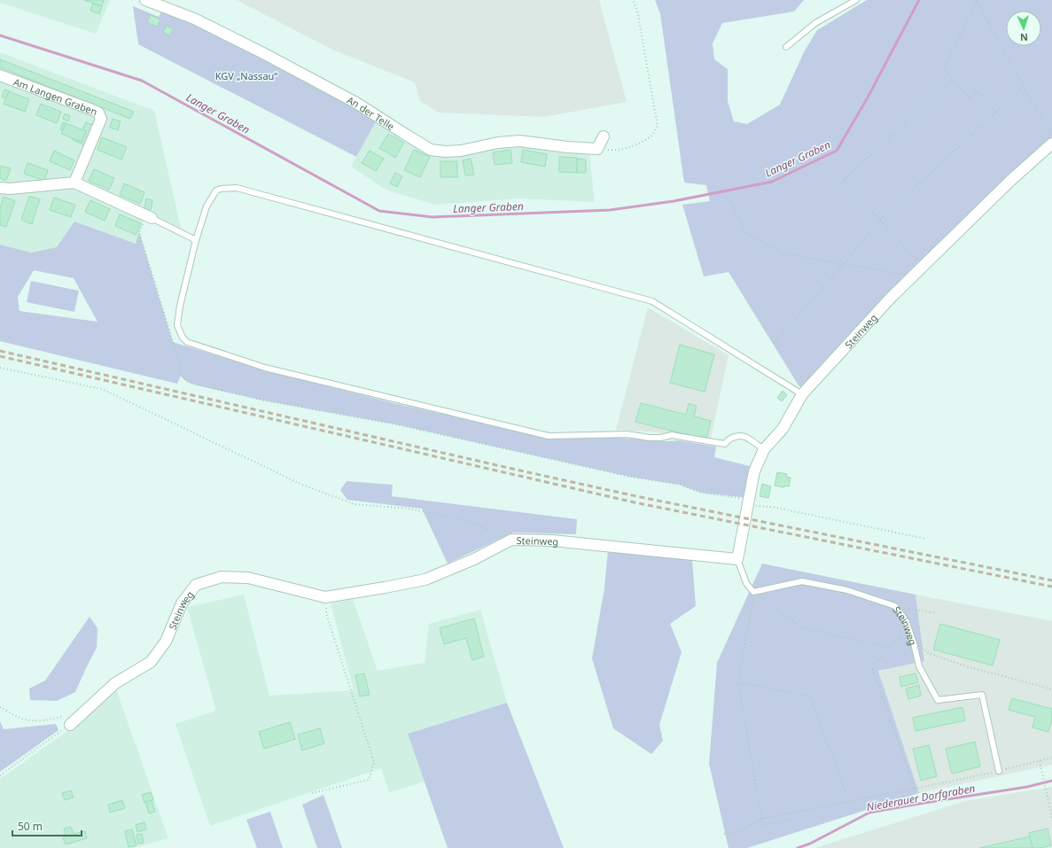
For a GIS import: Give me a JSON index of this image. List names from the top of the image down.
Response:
{
  "streets": {
    "street": ["Am Langen Graben", "An der Telle", "Steinweg"]
  },
  "water": ["Langer Graben", "Niederauer Dorfgraben"],
  "parks": ["KGV „Nassau“"],
  "scale_bar": "50 m",
  "north": "bottom"
}
